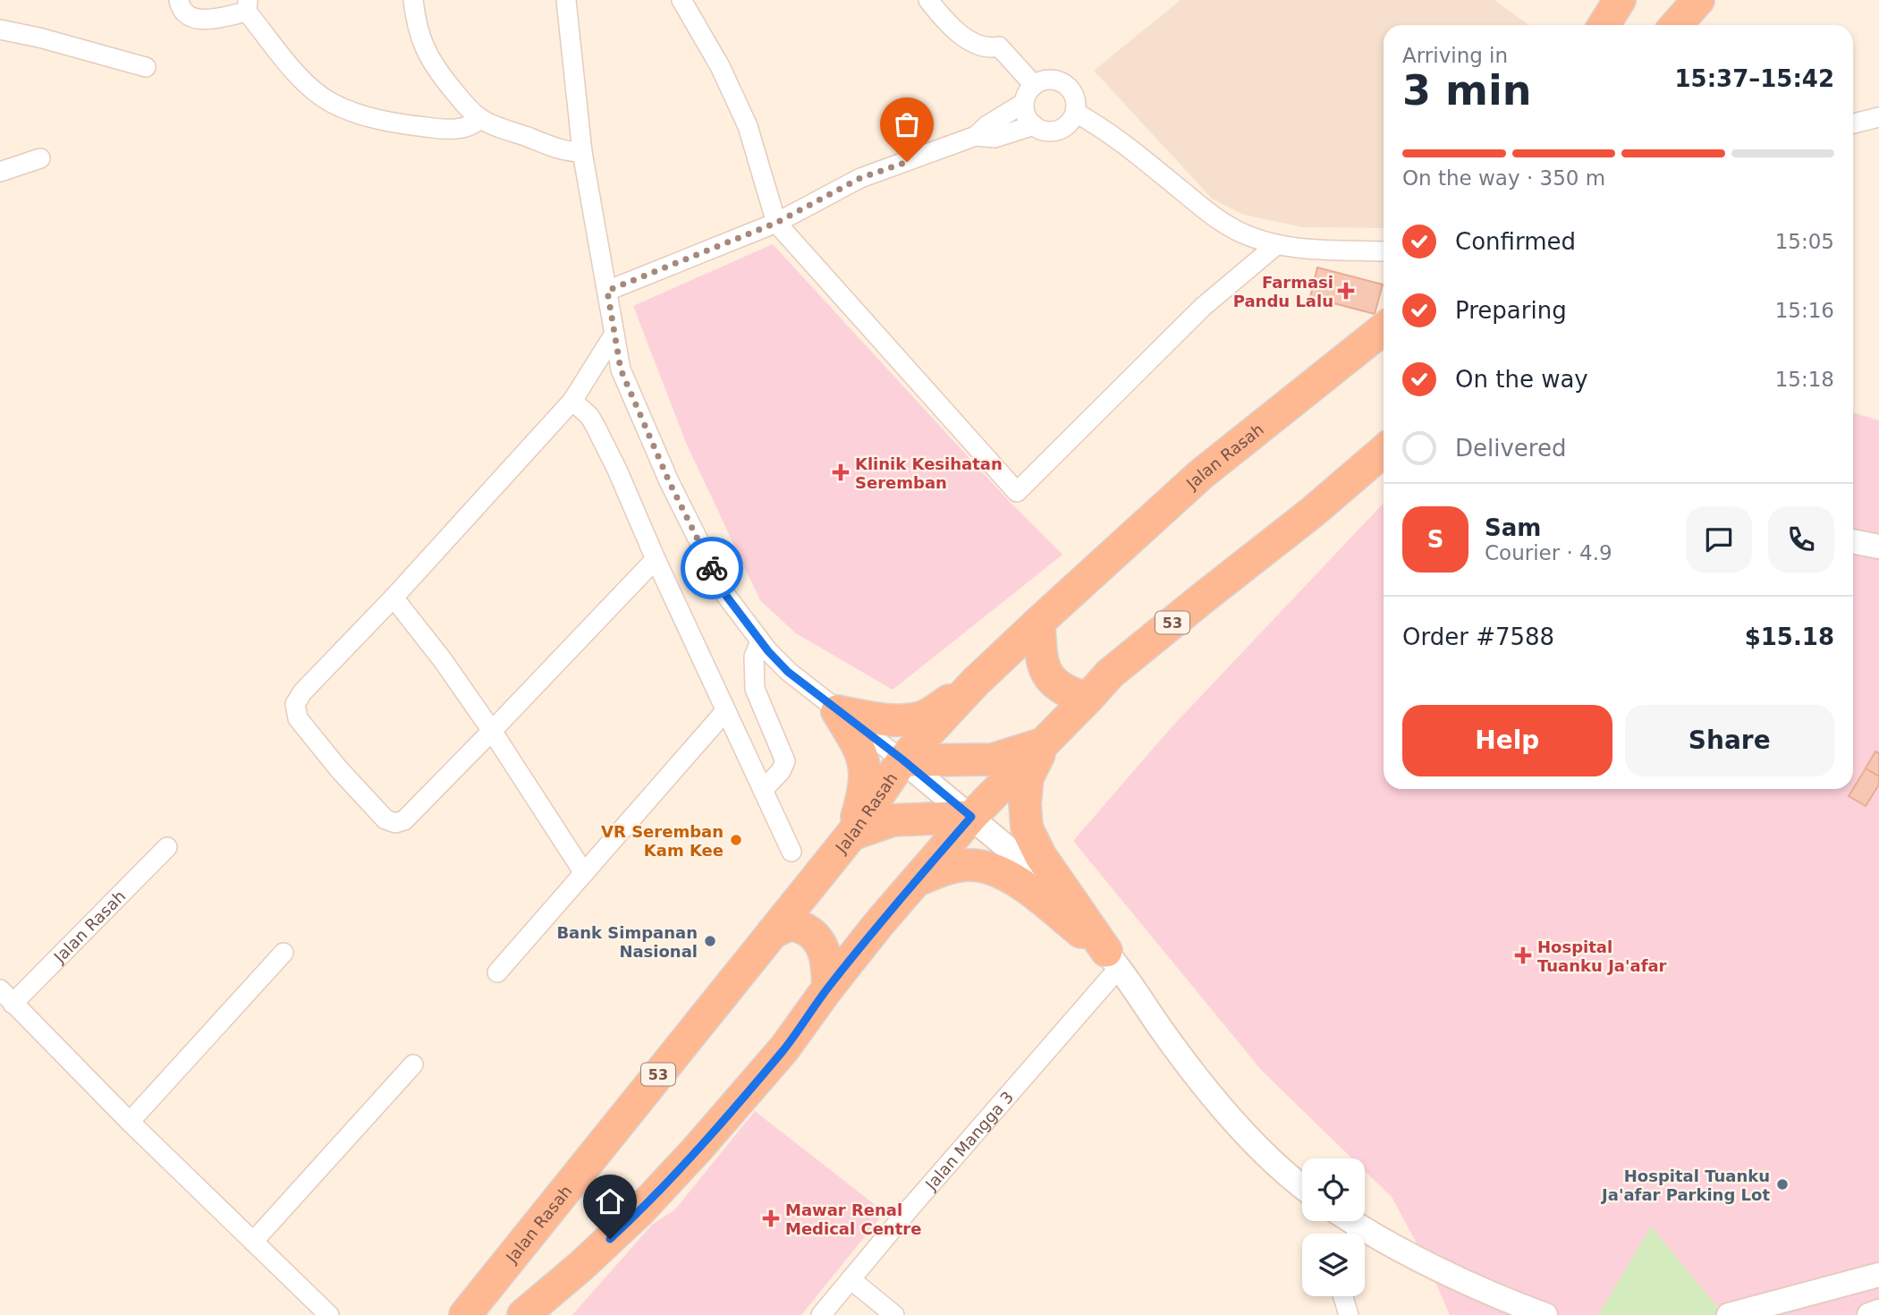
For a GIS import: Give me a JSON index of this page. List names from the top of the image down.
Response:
{
  "streets": {
    "highway": ["Jalan Rasah", "53"],
    "street": ["Jalan Mangga 3"]
  },
  "places": {
    "health": [
      "Farmasi Pandu Lalu",
      "Klinik Kesihatan Seremban",
      "Hospital Tuanku Ja'afar",
      "Mawar Renal Medical Centre"
    ],
    "other": ["VR Seremban Kam Kee", "Bank Simpanan Nasional", "Hospital Tuanku Ja'afar Parking Lot"]
  },
  "page": {
    "heading": ["3 min", "Arriving in", "15:37–15:42"],
    "panel": [
      "Sam",
      "Courier · 4.9",
      "Order #7588",
      "$15.18"
    ],
    "bar": "On the way · 350 m",
    "list": [
      ["Confirmed", "15:05"],
      ["Preparing", "15:16"],
      ["On the way", "15:18"],
      "Delivered"
    ],
    "round": "S",
    "buttons": ["Help", "Share"]
  }
}
